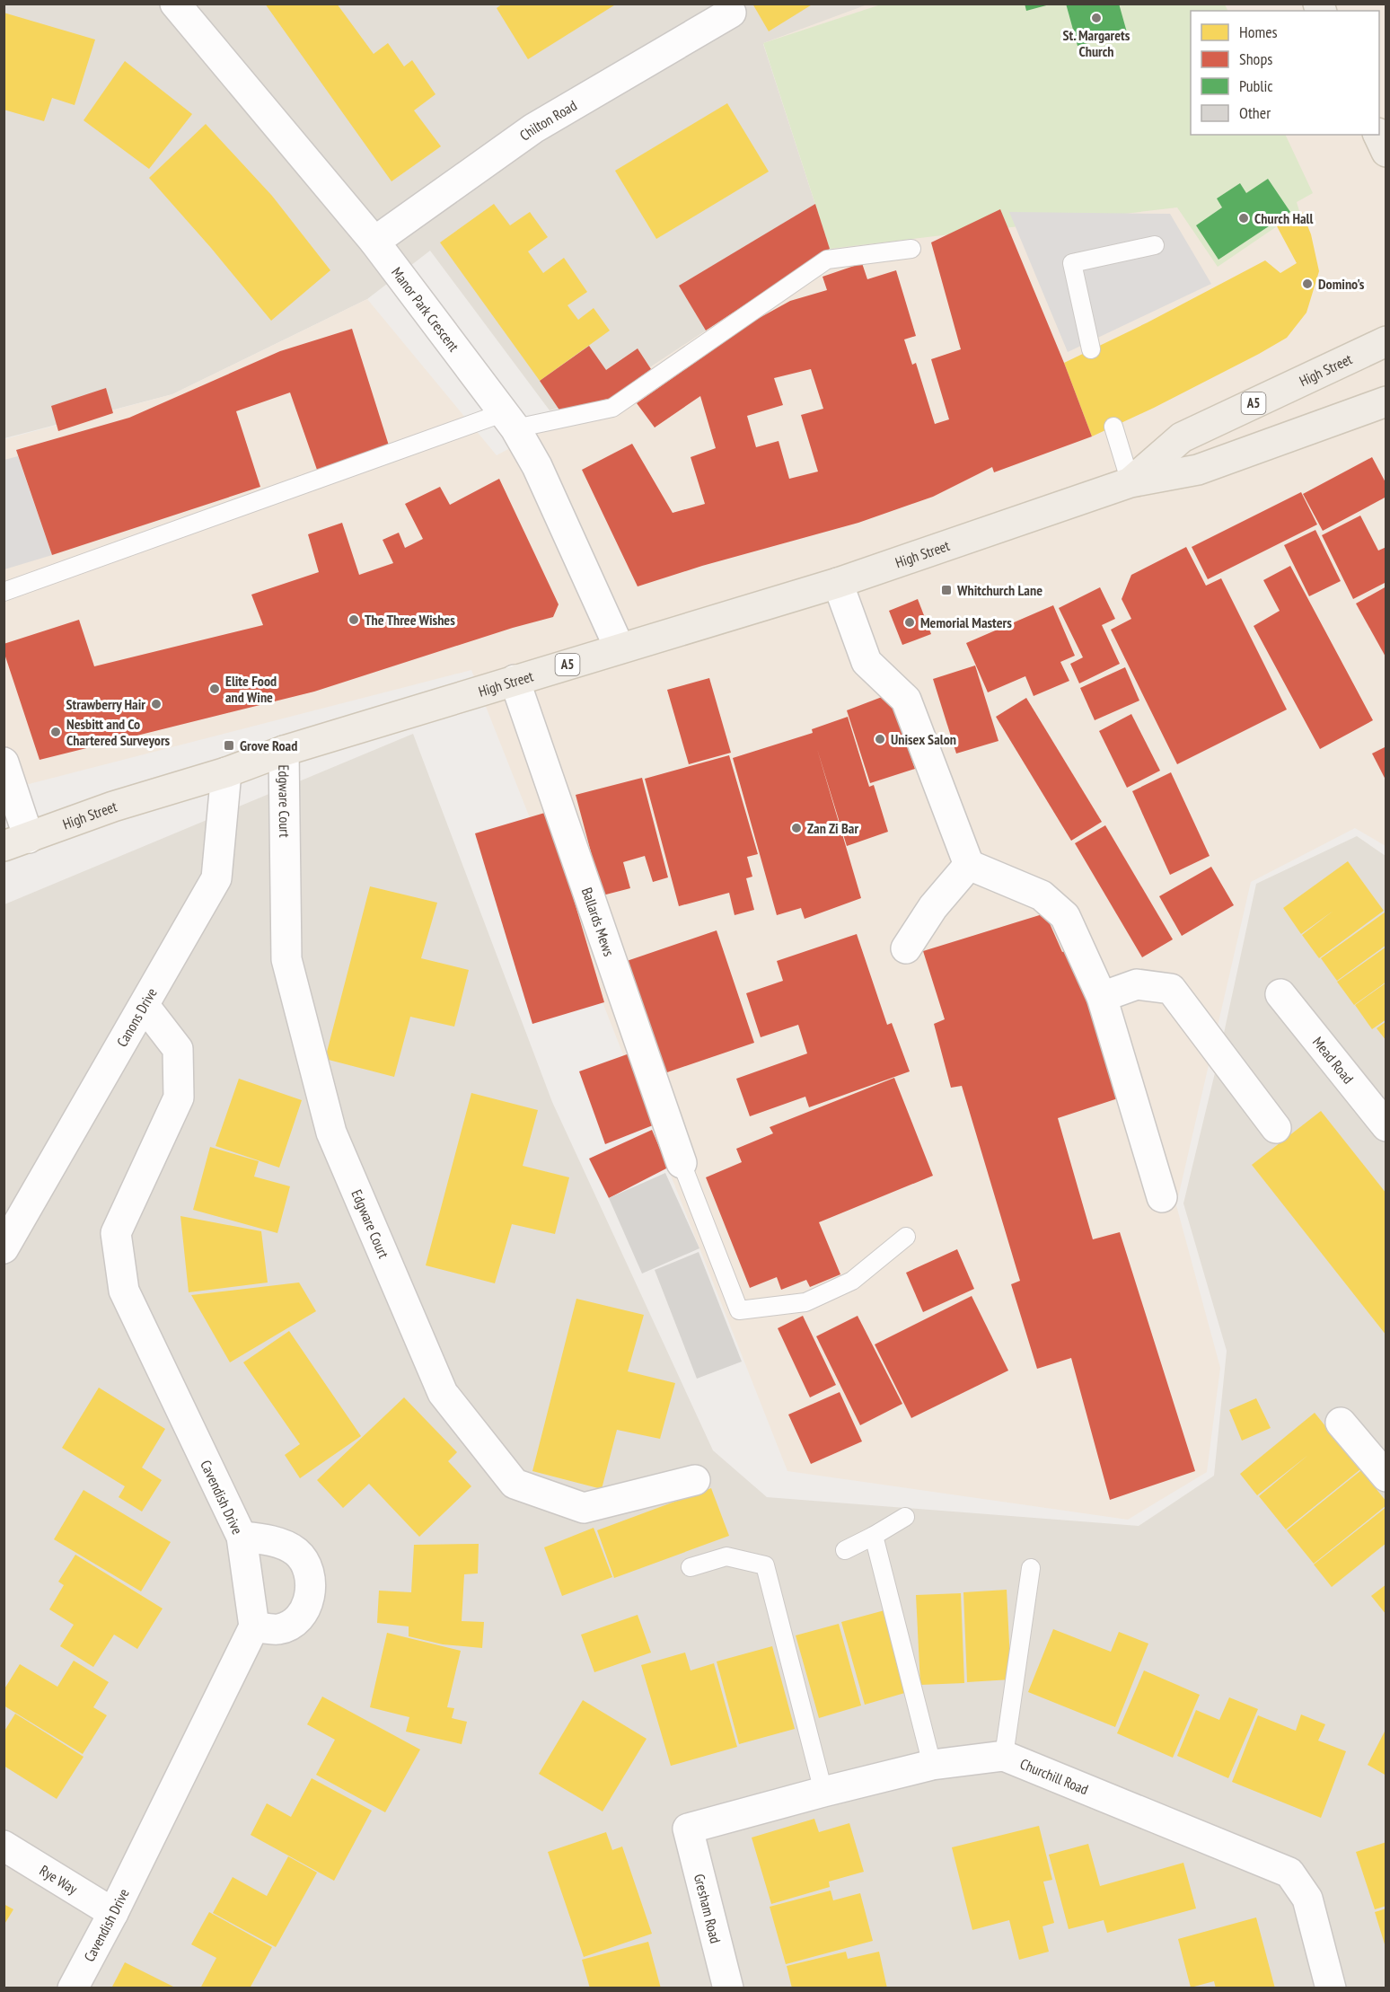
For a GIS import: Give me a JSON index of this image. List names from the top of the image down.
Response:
{
  "streets": {
    "main road": ["High Street", "A5"],
    "street": [
      "Chilton Road",
      "Manor Park Crescent",
      "Edgware Court",
      "Ballards Mews",
      "Canons Drive",
      "Mead Road",
      "Cavendish Drive",
      "Churchill Road",
      "Rye Way",
      "Gresham Road"
    ]
  },
  "crossings": [
    ["Chilton Road", "Manor Park Crescent"],
    ["Manor Park Crescent", "High Street"],
    ["High Street", "Edgware Court"],
    ["High Street", "Ballards Mews"],
    ["High Street", "Canons Drive"],
    ["Canons Drive", "Cavendish Drive"],
    ["Cavendish Drive", "Rye Way"],
    ["Churchill Road", "Gresham Road"]
  ],
  "places": {
    "other": [
      "St. Margarets Church",
      "Church Hall",
      "Domino's",
      "The Three Wishes",
      "Memorial Masters",
      "Elite Food and Wine",
      "Strawberry Hair",
      "Nesbitt and Co Chartered Surveyors",
      "Unisex Salon",
      "Zan Zi Bar"
    ],
    "transit": ["Whitchurch Lane", "Grove Road"]
  },
  "legend": [
    "Homes",
    "Shops",
    "Public",
    "Other"
  ]
}
